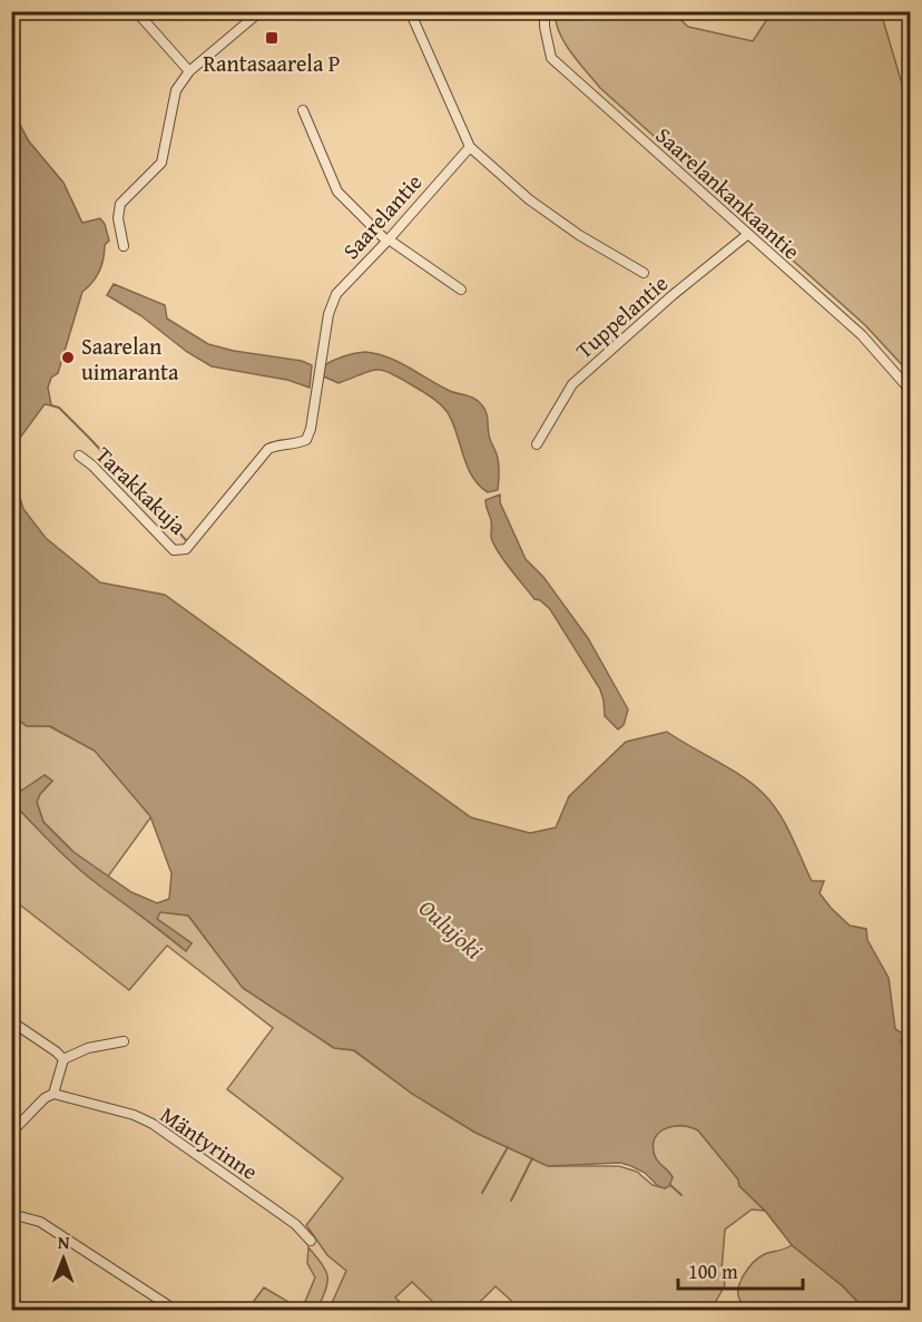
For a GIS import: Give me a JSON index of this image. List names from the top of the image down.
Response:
{
  "streets": {
    "street": [
      "Saarelankankaantie",
      "Saarelantie",
      "Tuppelantie",
      "Tarakkakuja",
      "Mäntyrinne"
    ]
  },
  "crossings": [
    ["Saarelankankaantie", "Tuppelantie"],
    ["Saarelantie", "Tarakkakuja"]
  ],
  "water": ["Oulujoki"],
  "places": {
    "transit": ["Rantasaarela P"],
    "other": ["Saarelan uimaranta"]
  },
  "scale_bar": "100 m",
  "north": "top"
}
